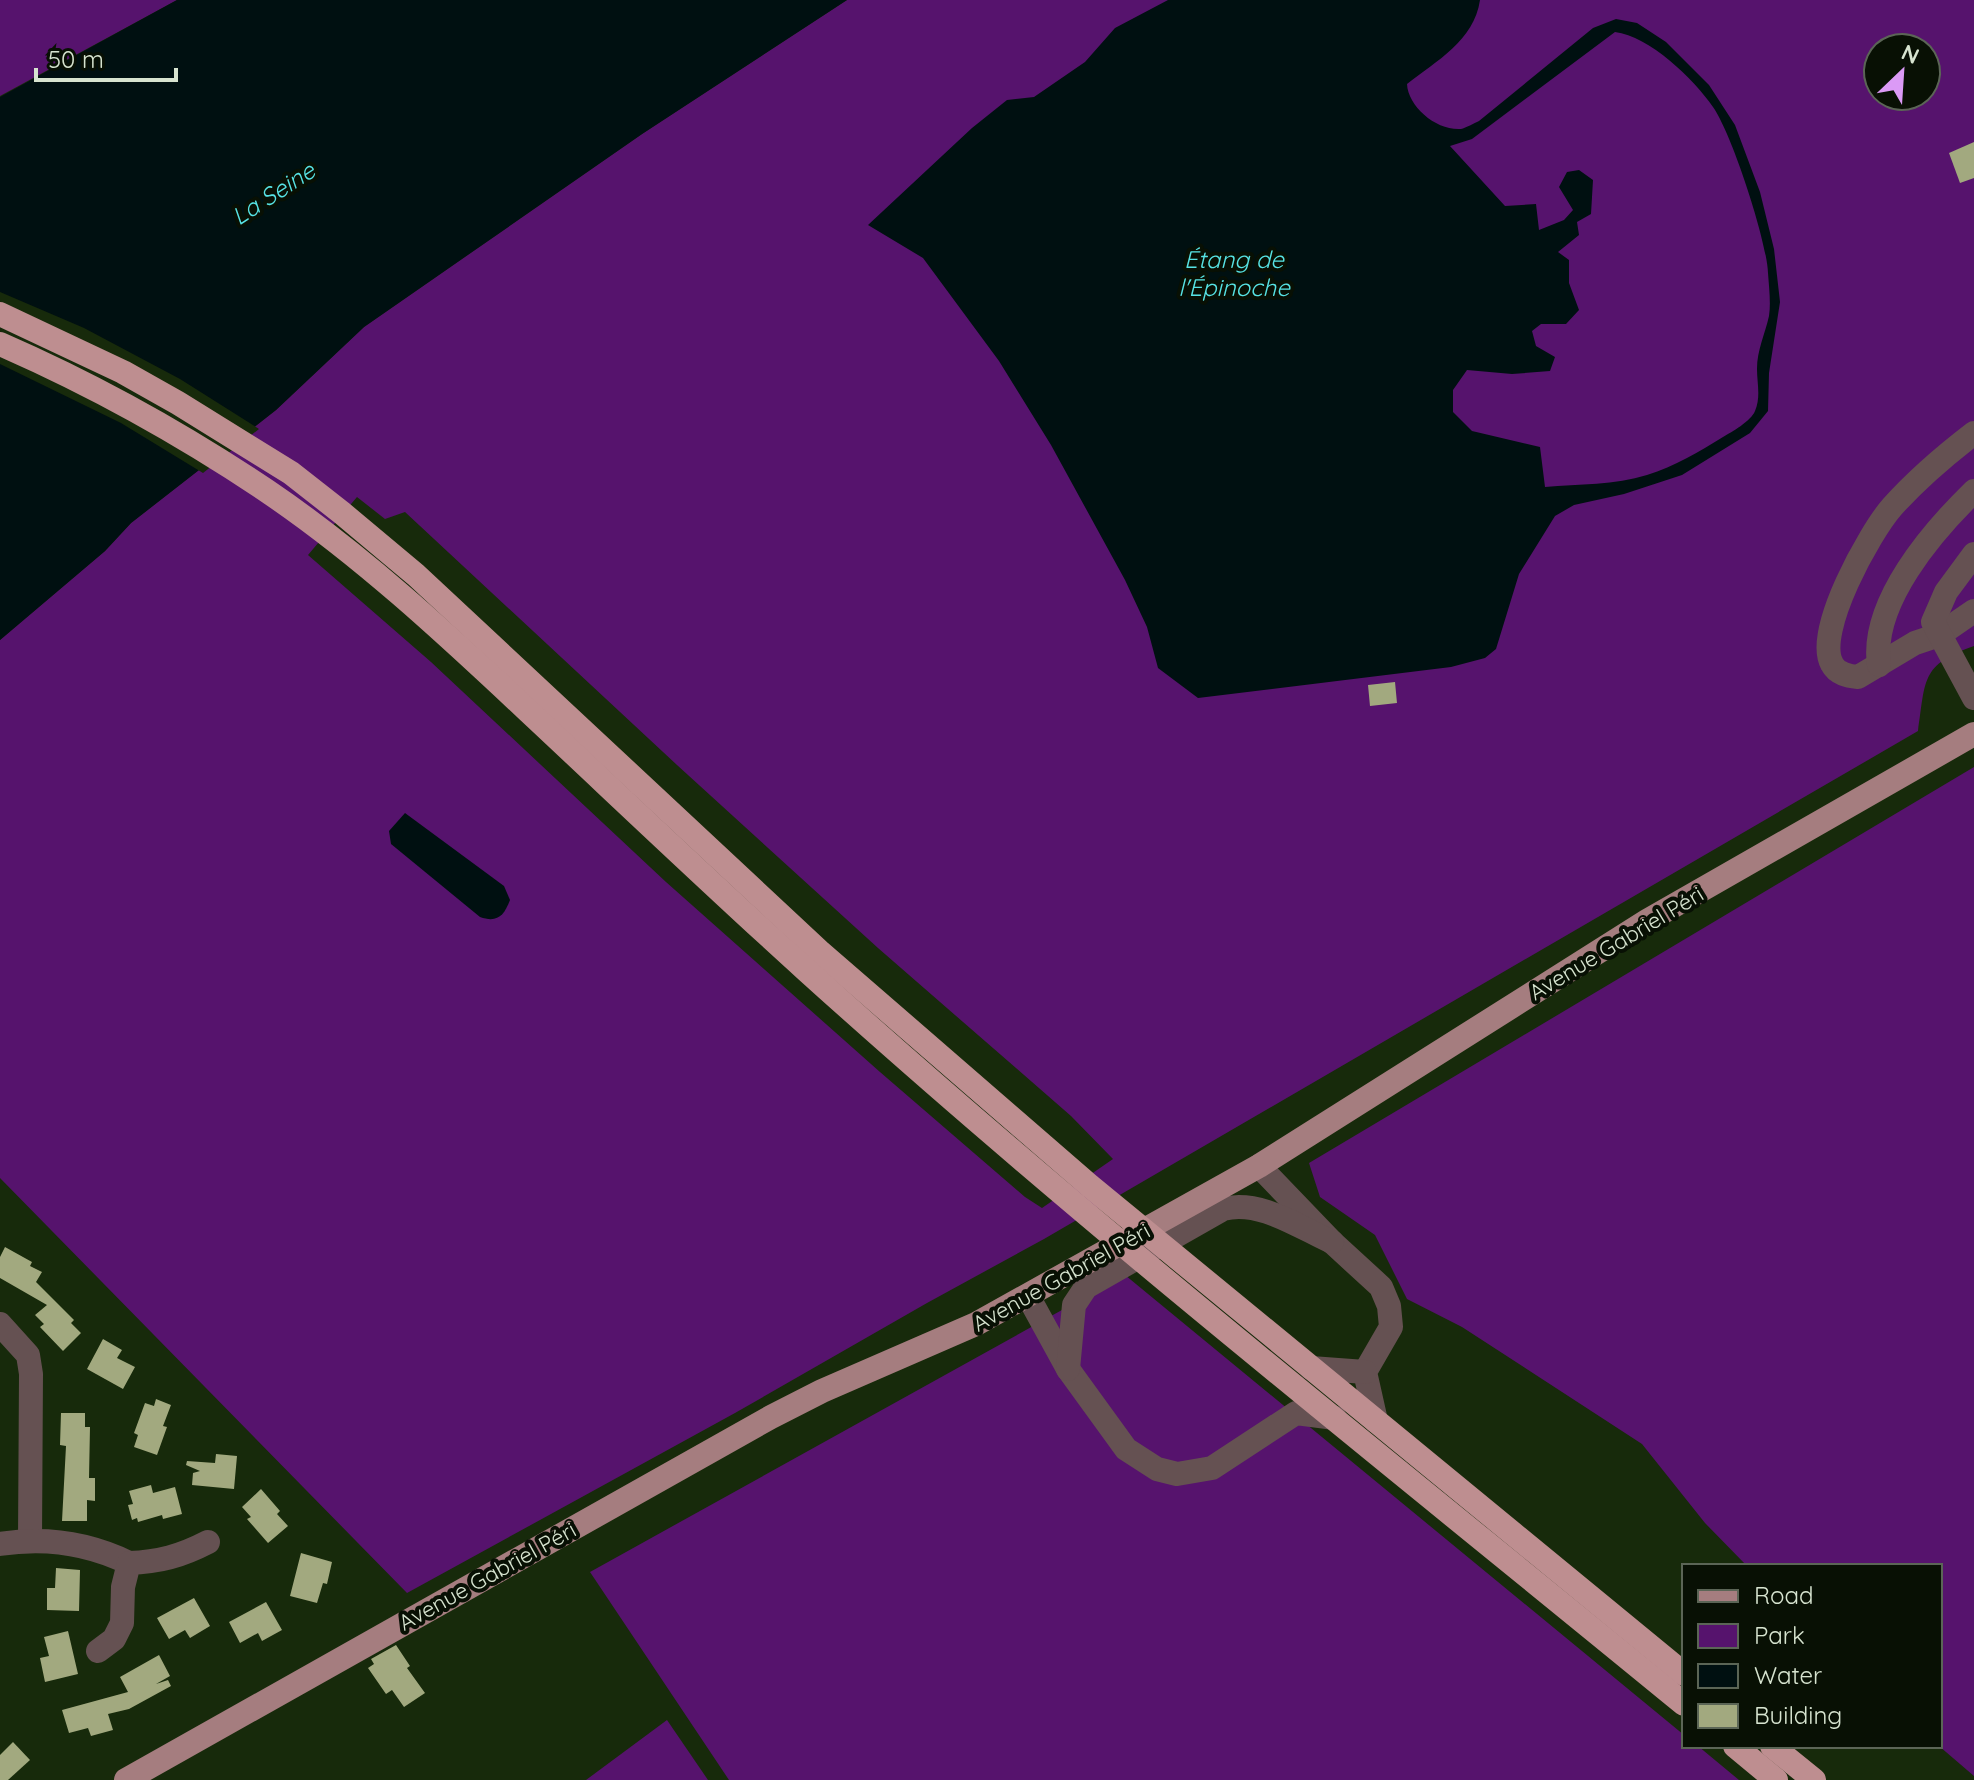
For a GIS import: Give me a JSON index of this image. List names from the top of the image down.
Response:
{
  "streets": {
    "main road": ["Avenue Gabriel Péri"]
  },
  "water": ["La Seine", "Étang de l'Épinoche"],
  "legend": [
    "Road",
    "Park",
    "Water",
    "Building"
  ],
  "scale_bar": "50 m",
  "north": "top right"
}
